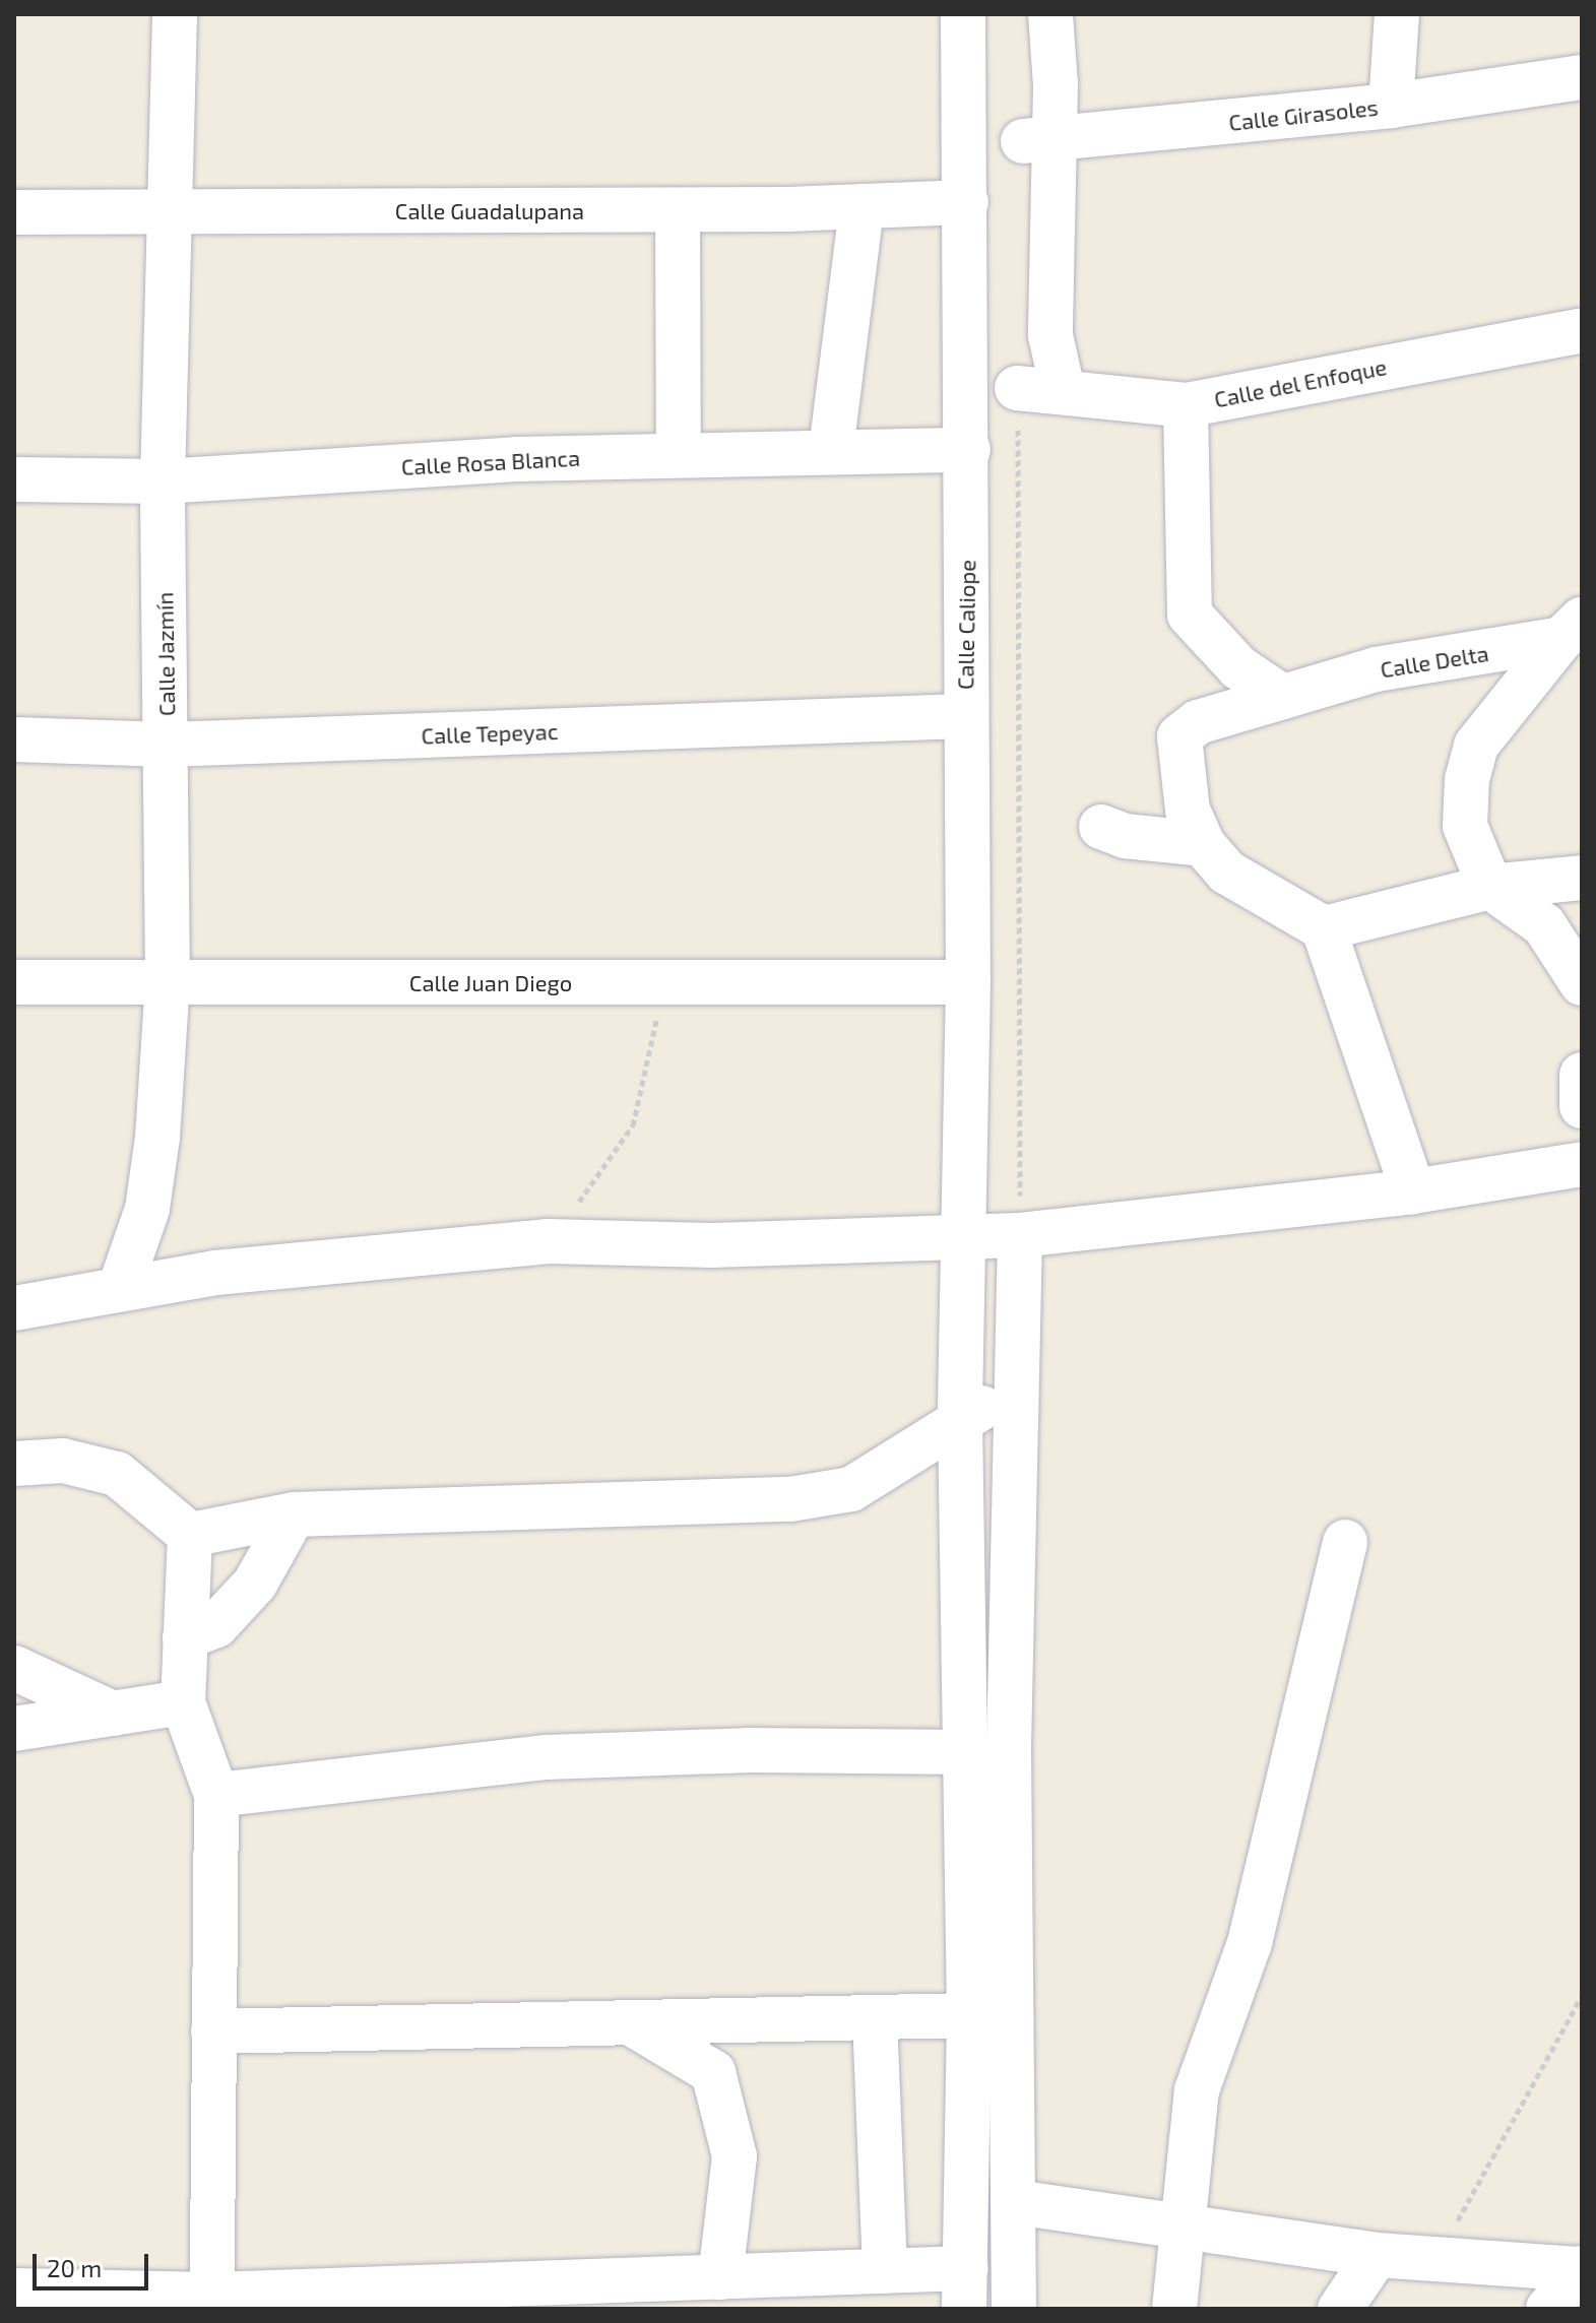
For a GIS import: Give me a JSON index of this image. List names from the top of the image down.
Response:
{
  "streets": {
    "street": [
      "Calle Girasoles",
      "Calle Guadalupana",
      "Calle del Enfoque",
      "Calle Rosa Blanca",
      "Calle Caliope",
      "Calle Jazmín",
      "Calle Delta",
      "Calle Tepeyac",
      "Calle Juan Diego"
    ]
  },
  "crossings": [
    ["Calle Guadalupana", "Calle Caliope"],
    ["Calle Guadalupana", "Calle Jazmín"],
    ["Calle Rosa Blanca", "Calle Caliope"],
    ["Calle Rosa Blanca", "Calle Jazmín"],
    ["Calle Caliope", "Calle Tepeyac"],
    ["Calle Caliope", "Calle Juan Diego"],
    ["Calle Jazmín", "Calle Tepeyac"],
    ["Calle Jazmín", "Calle Juan Diego"]
  ],
  "scale_bar": "20 m"
}
